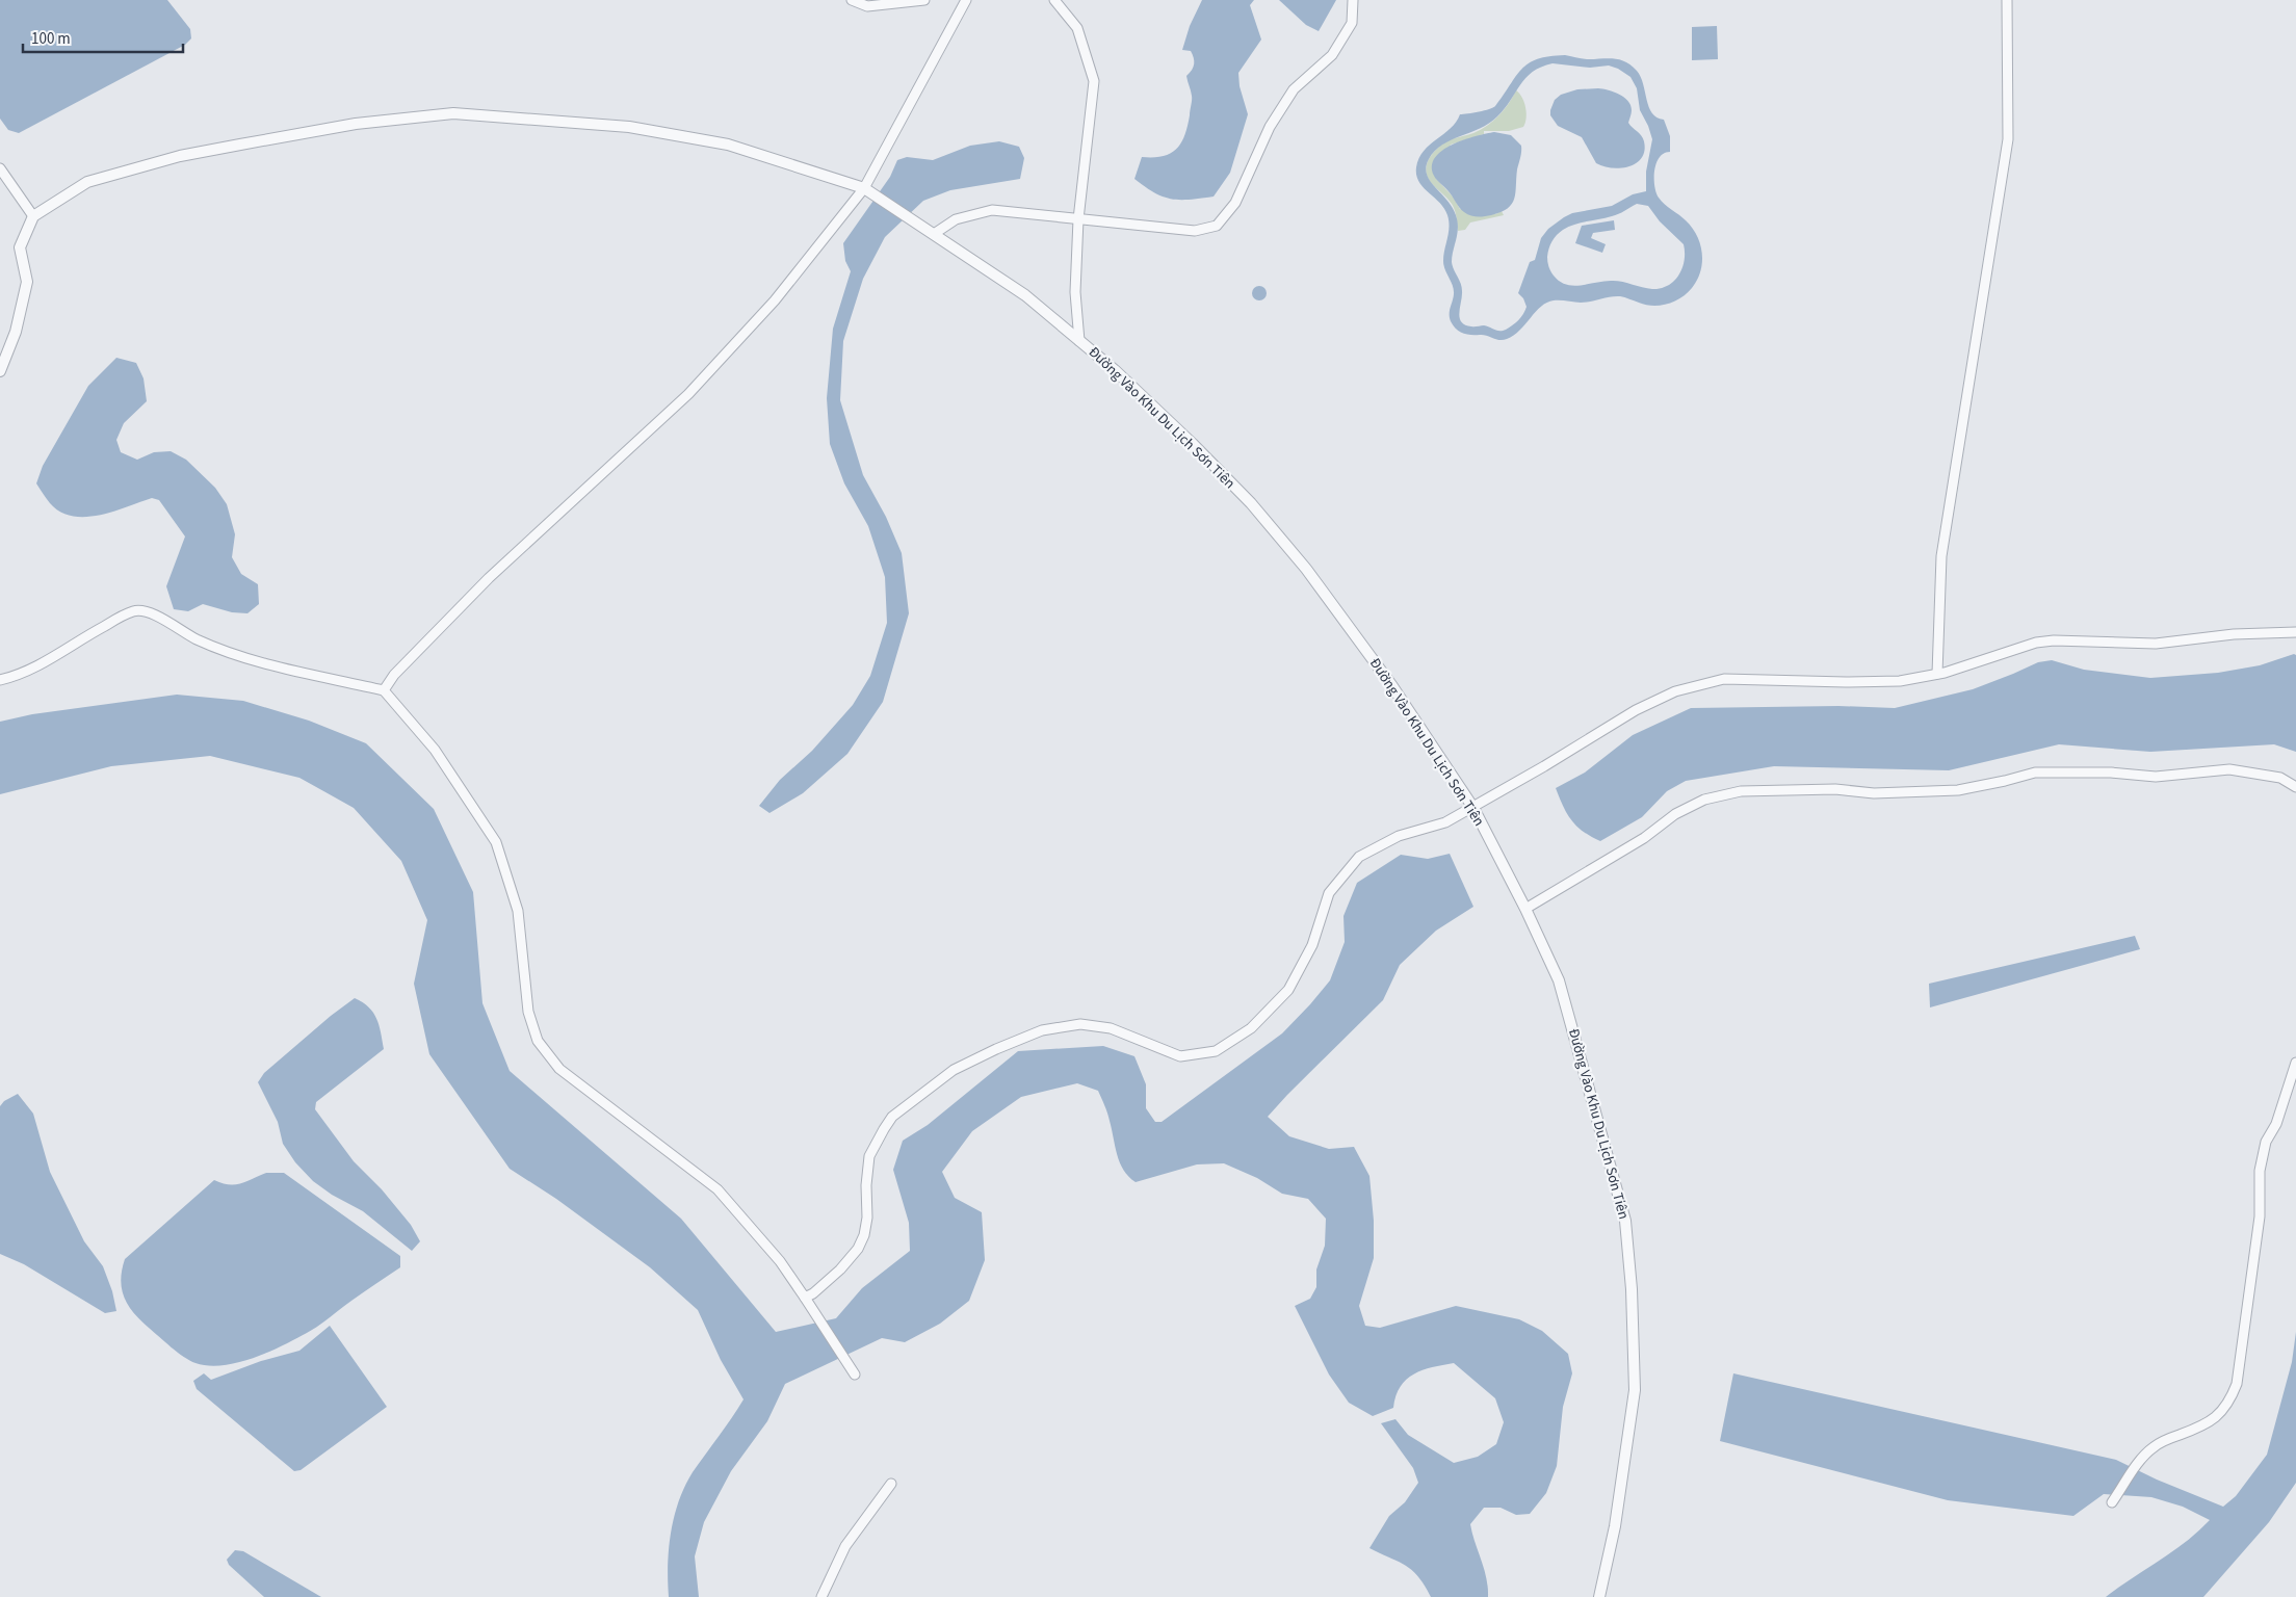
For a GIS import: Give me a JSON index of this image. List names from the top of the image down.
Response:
{
  "streets": {
    "street": ["Đường Vào Khu Du Lịch Sơn Tiên"]
  },
  "scale_bar": "100 m"
}
